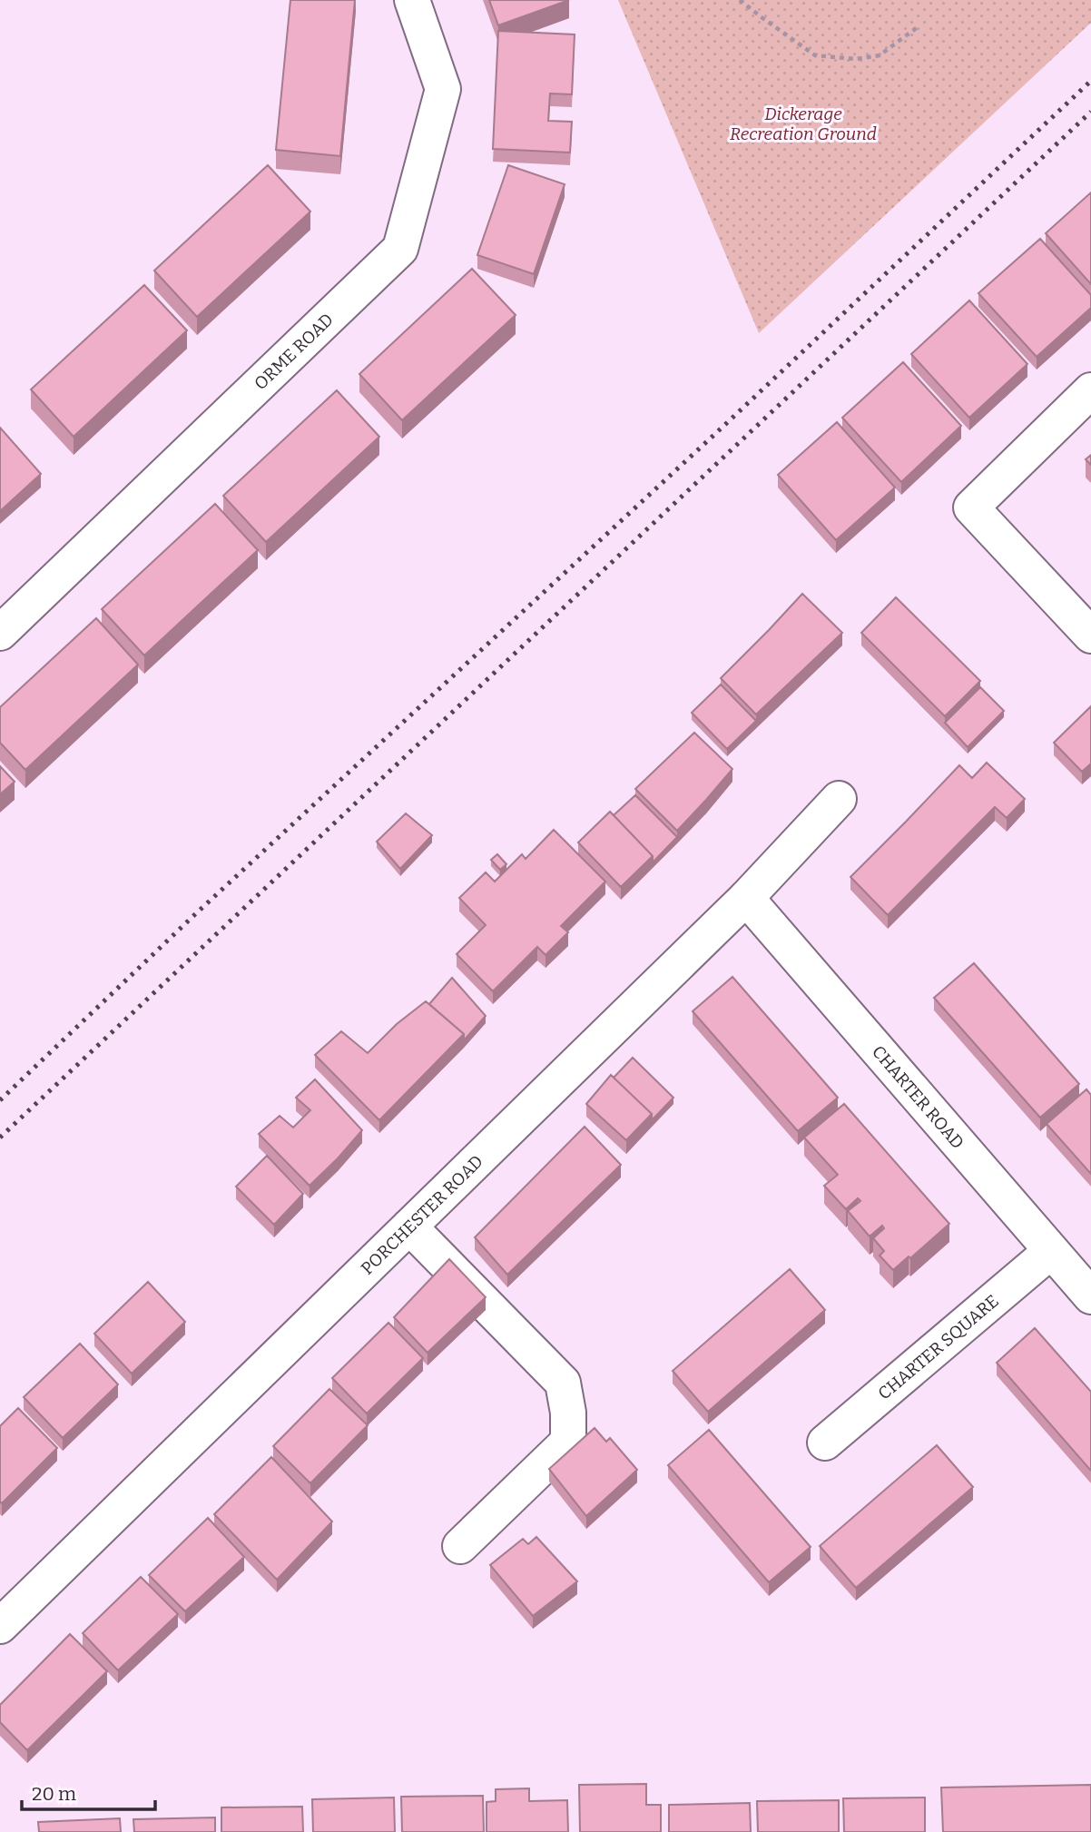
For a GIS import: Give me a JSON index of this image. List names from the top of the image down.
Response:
{
  "streets": {
    "street": [
      "ORME ROAD",
      "CHARTER ROAD",
      "PORCHESTER ROAD",
      "CHARTER SQUARE"
    ]
  },
  "crossings": [
    ["CHARTER ROAD", "PORCHESTER ROAD"],
    ["CHARTER ROAD", "CHARTER SQUARE"]
  ],
  "parks": ["Dickerage Recreation Ground"],
  "scale_bar": "20 m"
}
